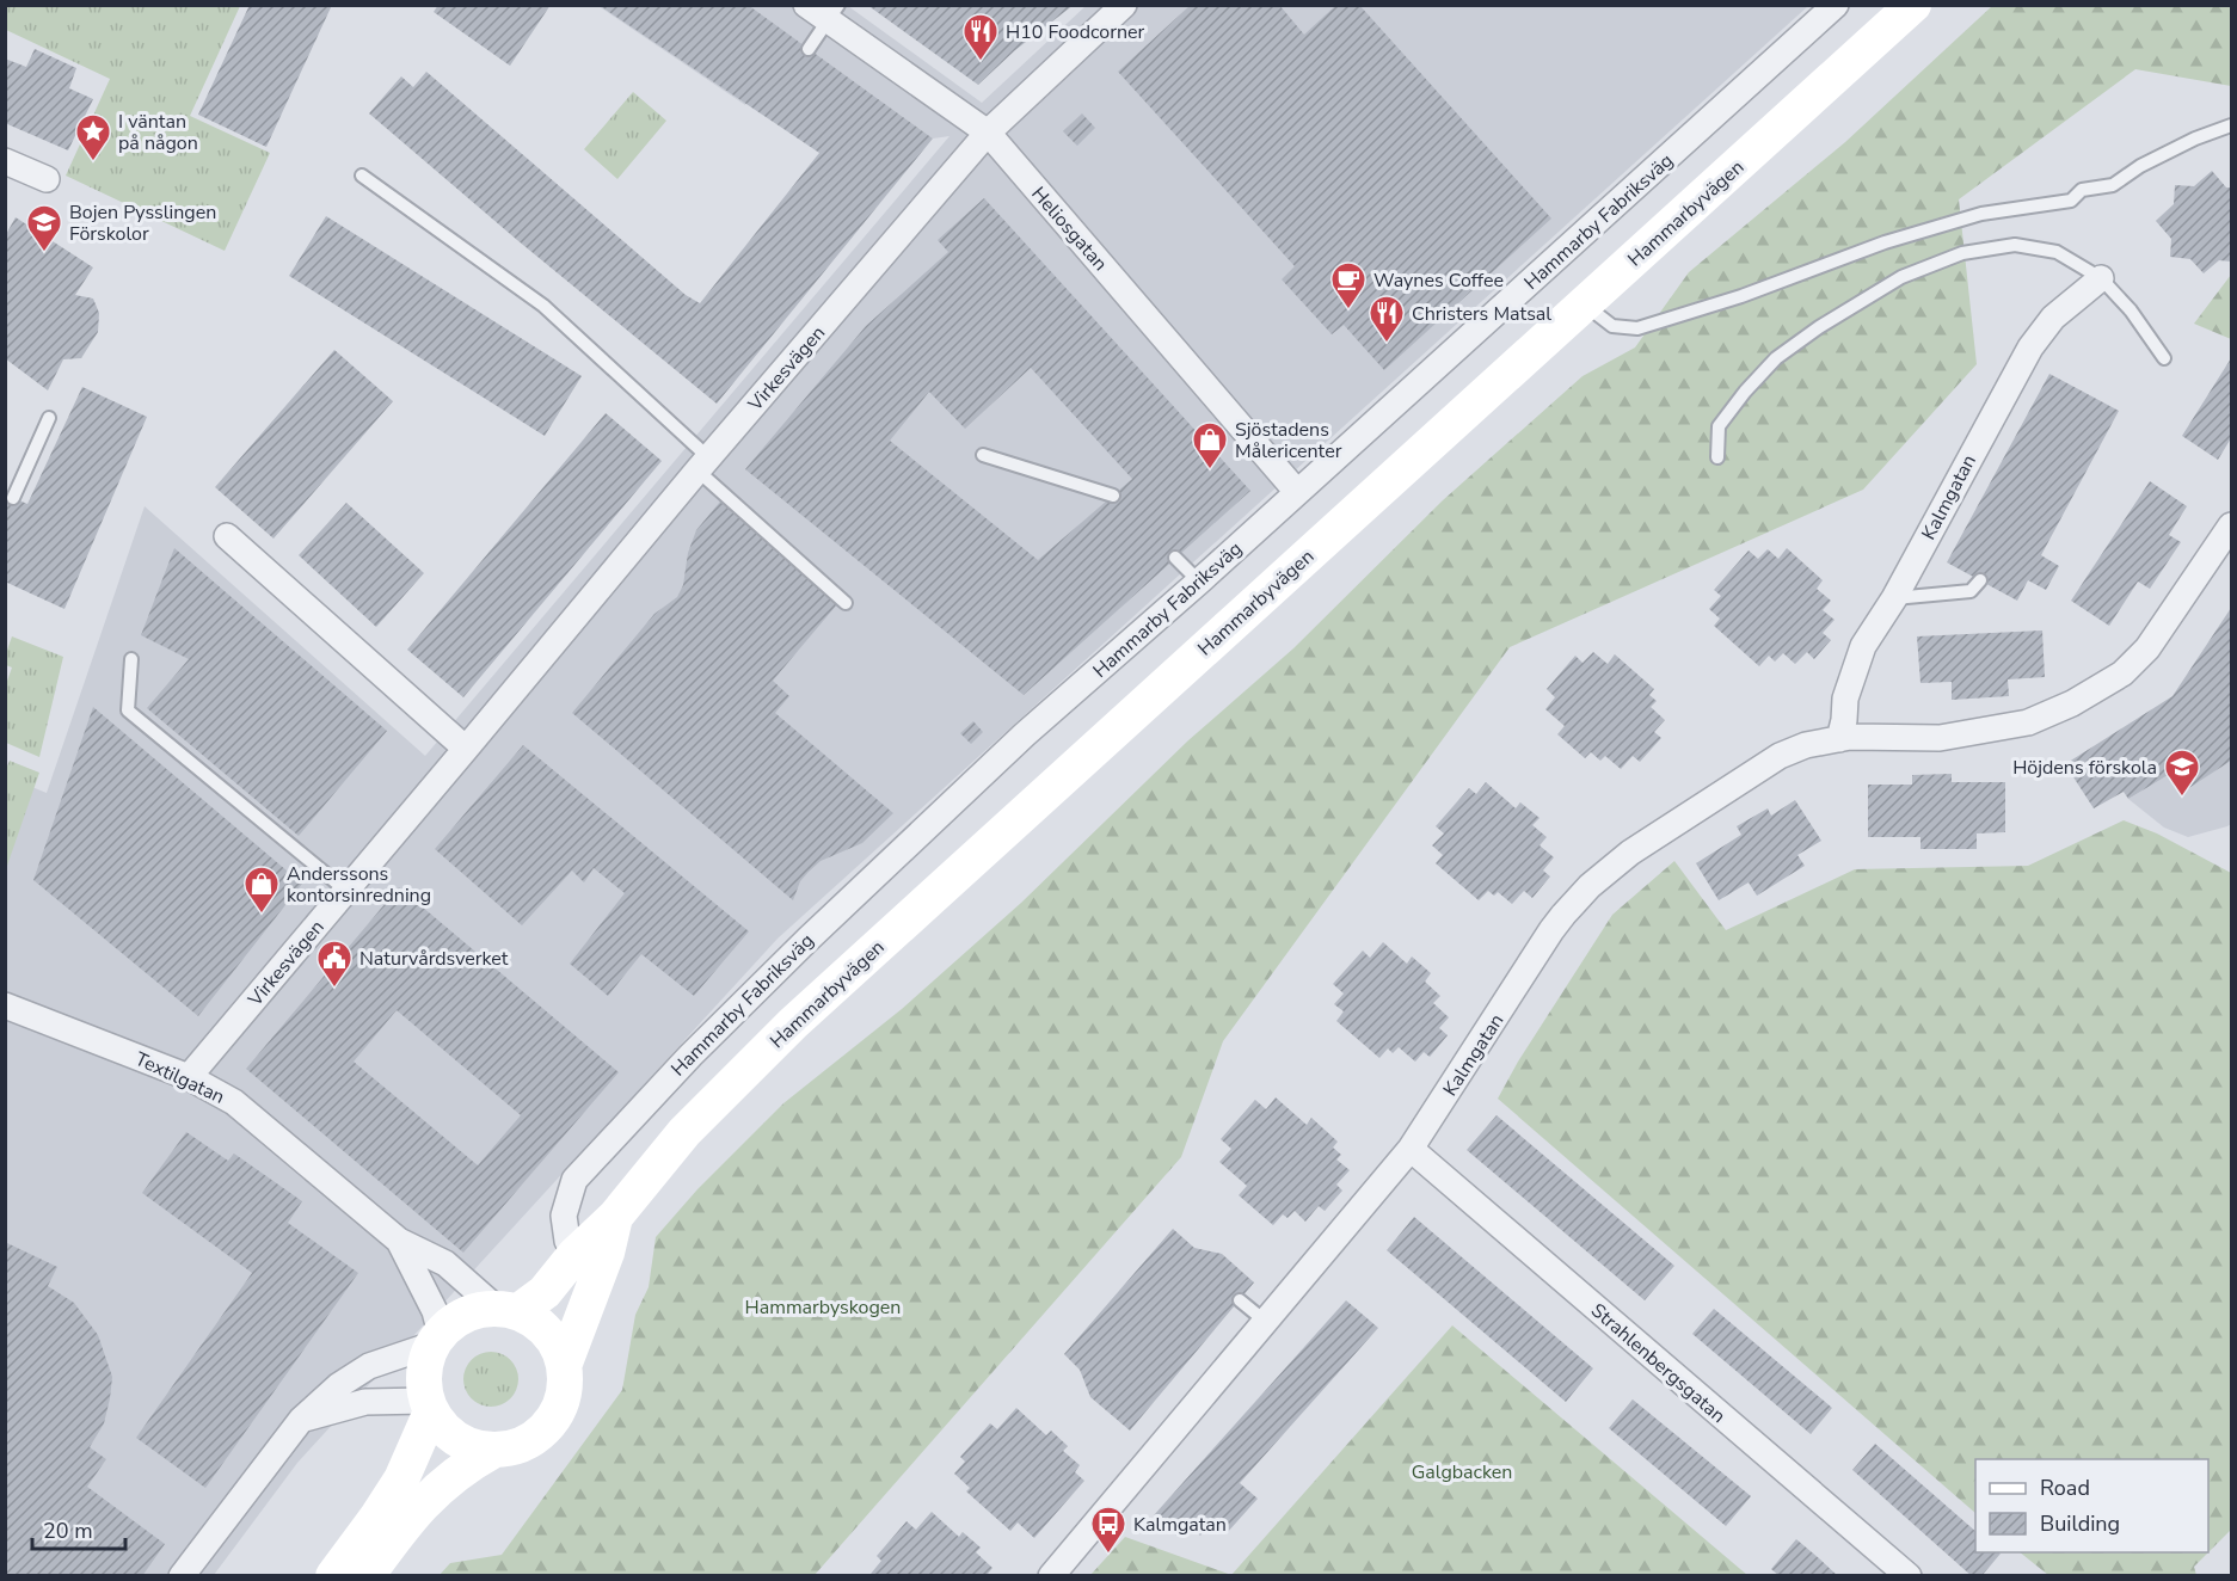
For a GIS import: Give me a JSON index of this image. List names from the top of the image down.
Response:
{
  "streets": {
    "main road": ["Hammarbyvägen"],
    "street": [
      "Hammarby Fabriksväg",
      "Heliosgatan",
      "Virkesvägen",
      "Kalmgatan",
      "Textilgatan",
      "Strahlenbergsgatan"
    ]
  },
  "crossings": [
    ["Hammarbyvägen", "Hammarby Fabriksväg"],
    ["Hammarbyvägen", "Textilgatan"],
    ["Hammarby Fabriksväg", "Heliosgatan"],
    ["Heliosgatan", "Virkesvägen"],
    ["Virkesvägen", "Textilgatan"],
    ["Kalmgatan", "Strahlenbergsgatan"]
  ],
  "parks": ["Hammarbyskogen", "Galgbacken"],
  "places": {
    "restaurant": ["H10 Foodcorner", "Christers Matsal"],
    "place": ["I väntan på någon"],
    "school or university": ["Bojen Pysslingen Förskolor", "Höjdens förskola"],
    "cafe": ["Waynes Coffee"],
    "shop": ["Sjöstadens Målericenter", "Anderssons kontorsinredning"],
    "public building": ["Naturvårdsverket"],
    "bus stop": ["Kalmgatan"]
  },
  "legend": ["Road", "Building"],
  "scale_bar": "20 m"
}
